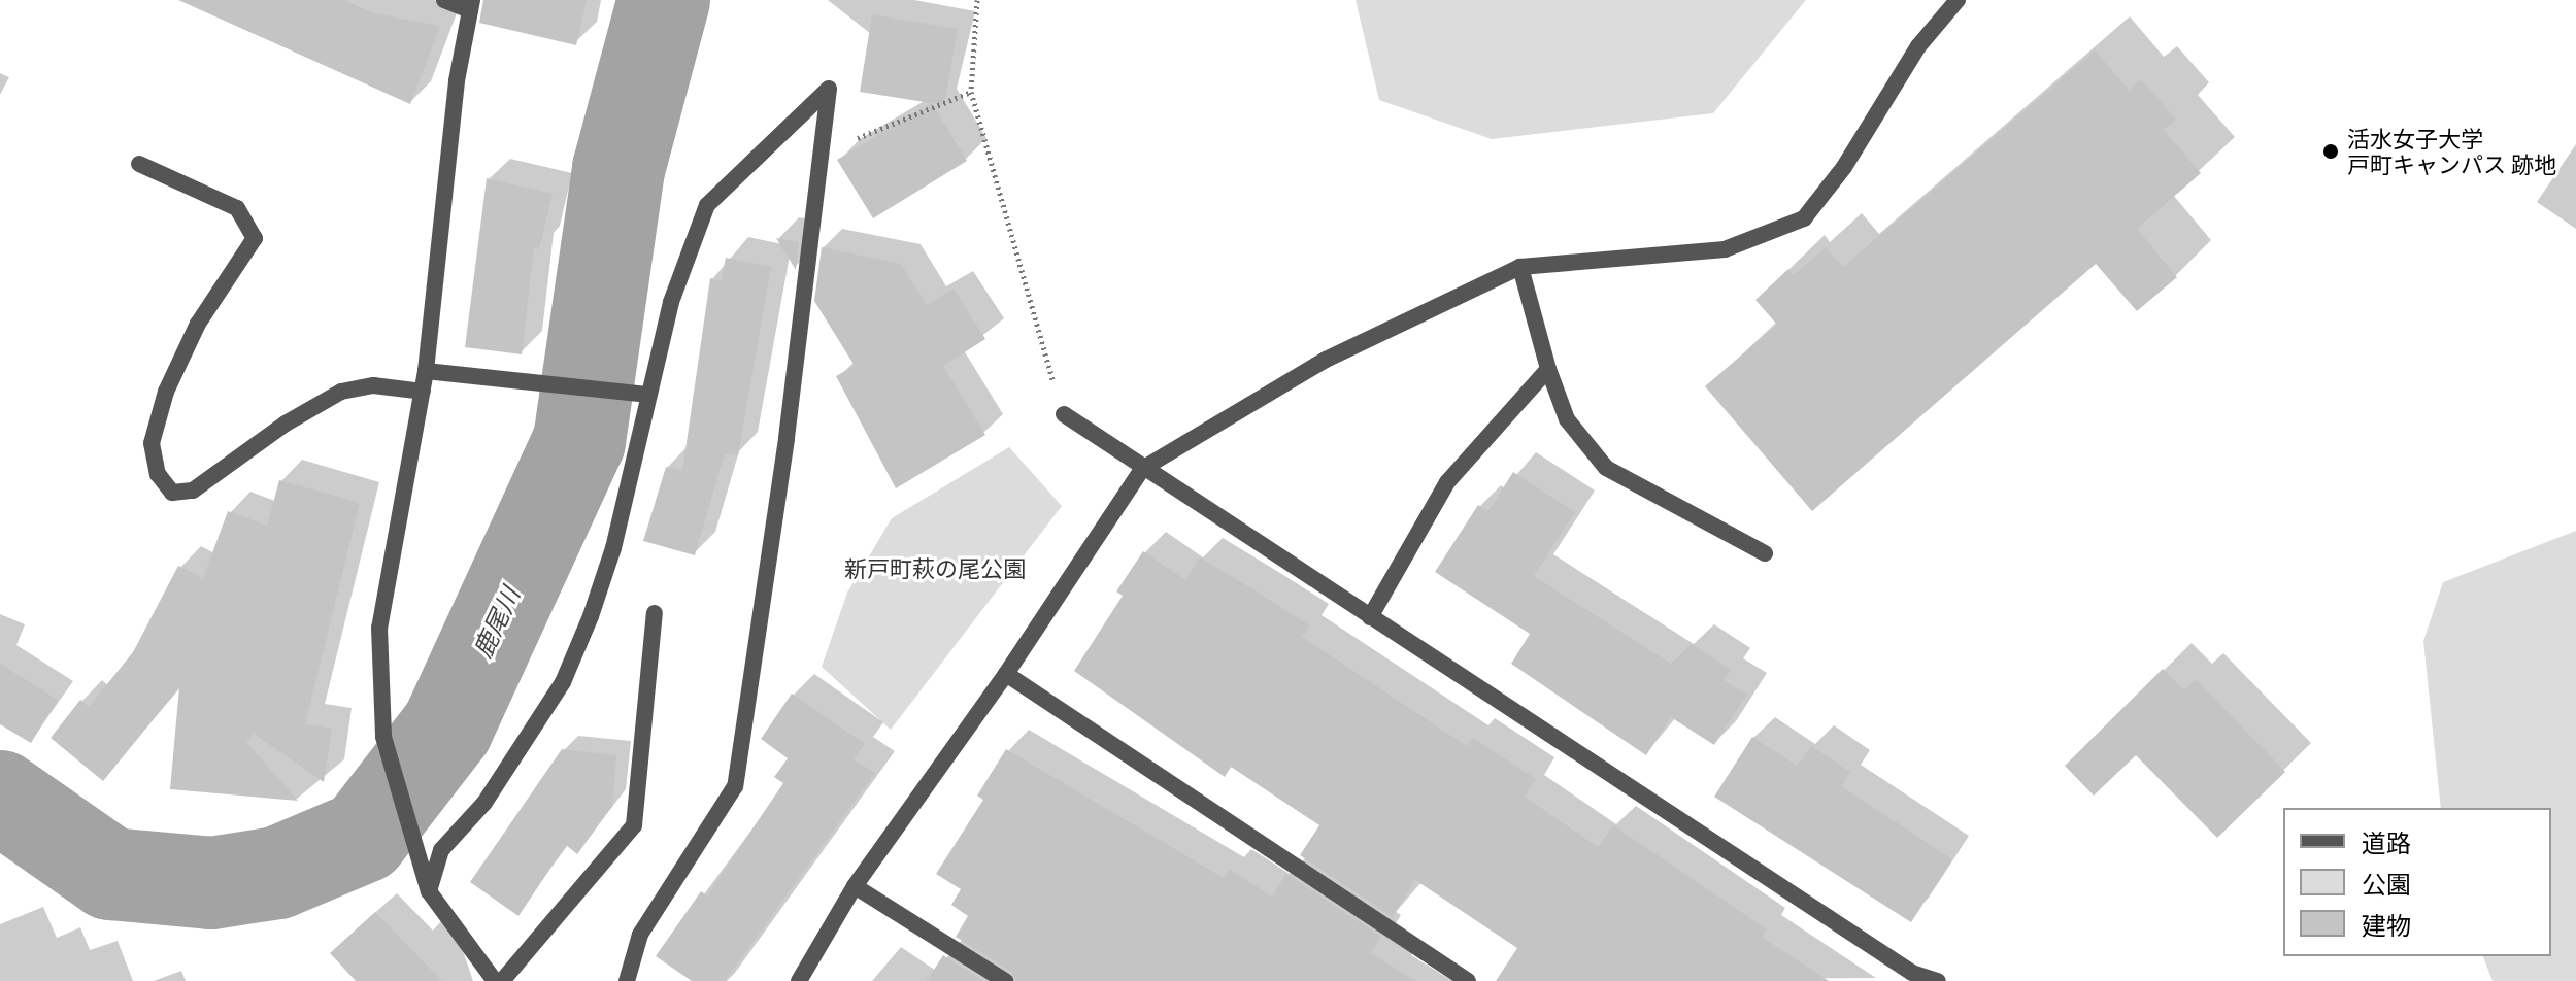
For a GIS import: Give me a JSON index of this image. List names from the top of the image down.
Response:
{
  "water": ["鹿尾川"],
  "parks": ["新戸町萩の尾公園"],
  "places": ["活水女子大学 戸町キャンパス 跡地"],
  "legend": ["道路", "公園", "建物"]
}
